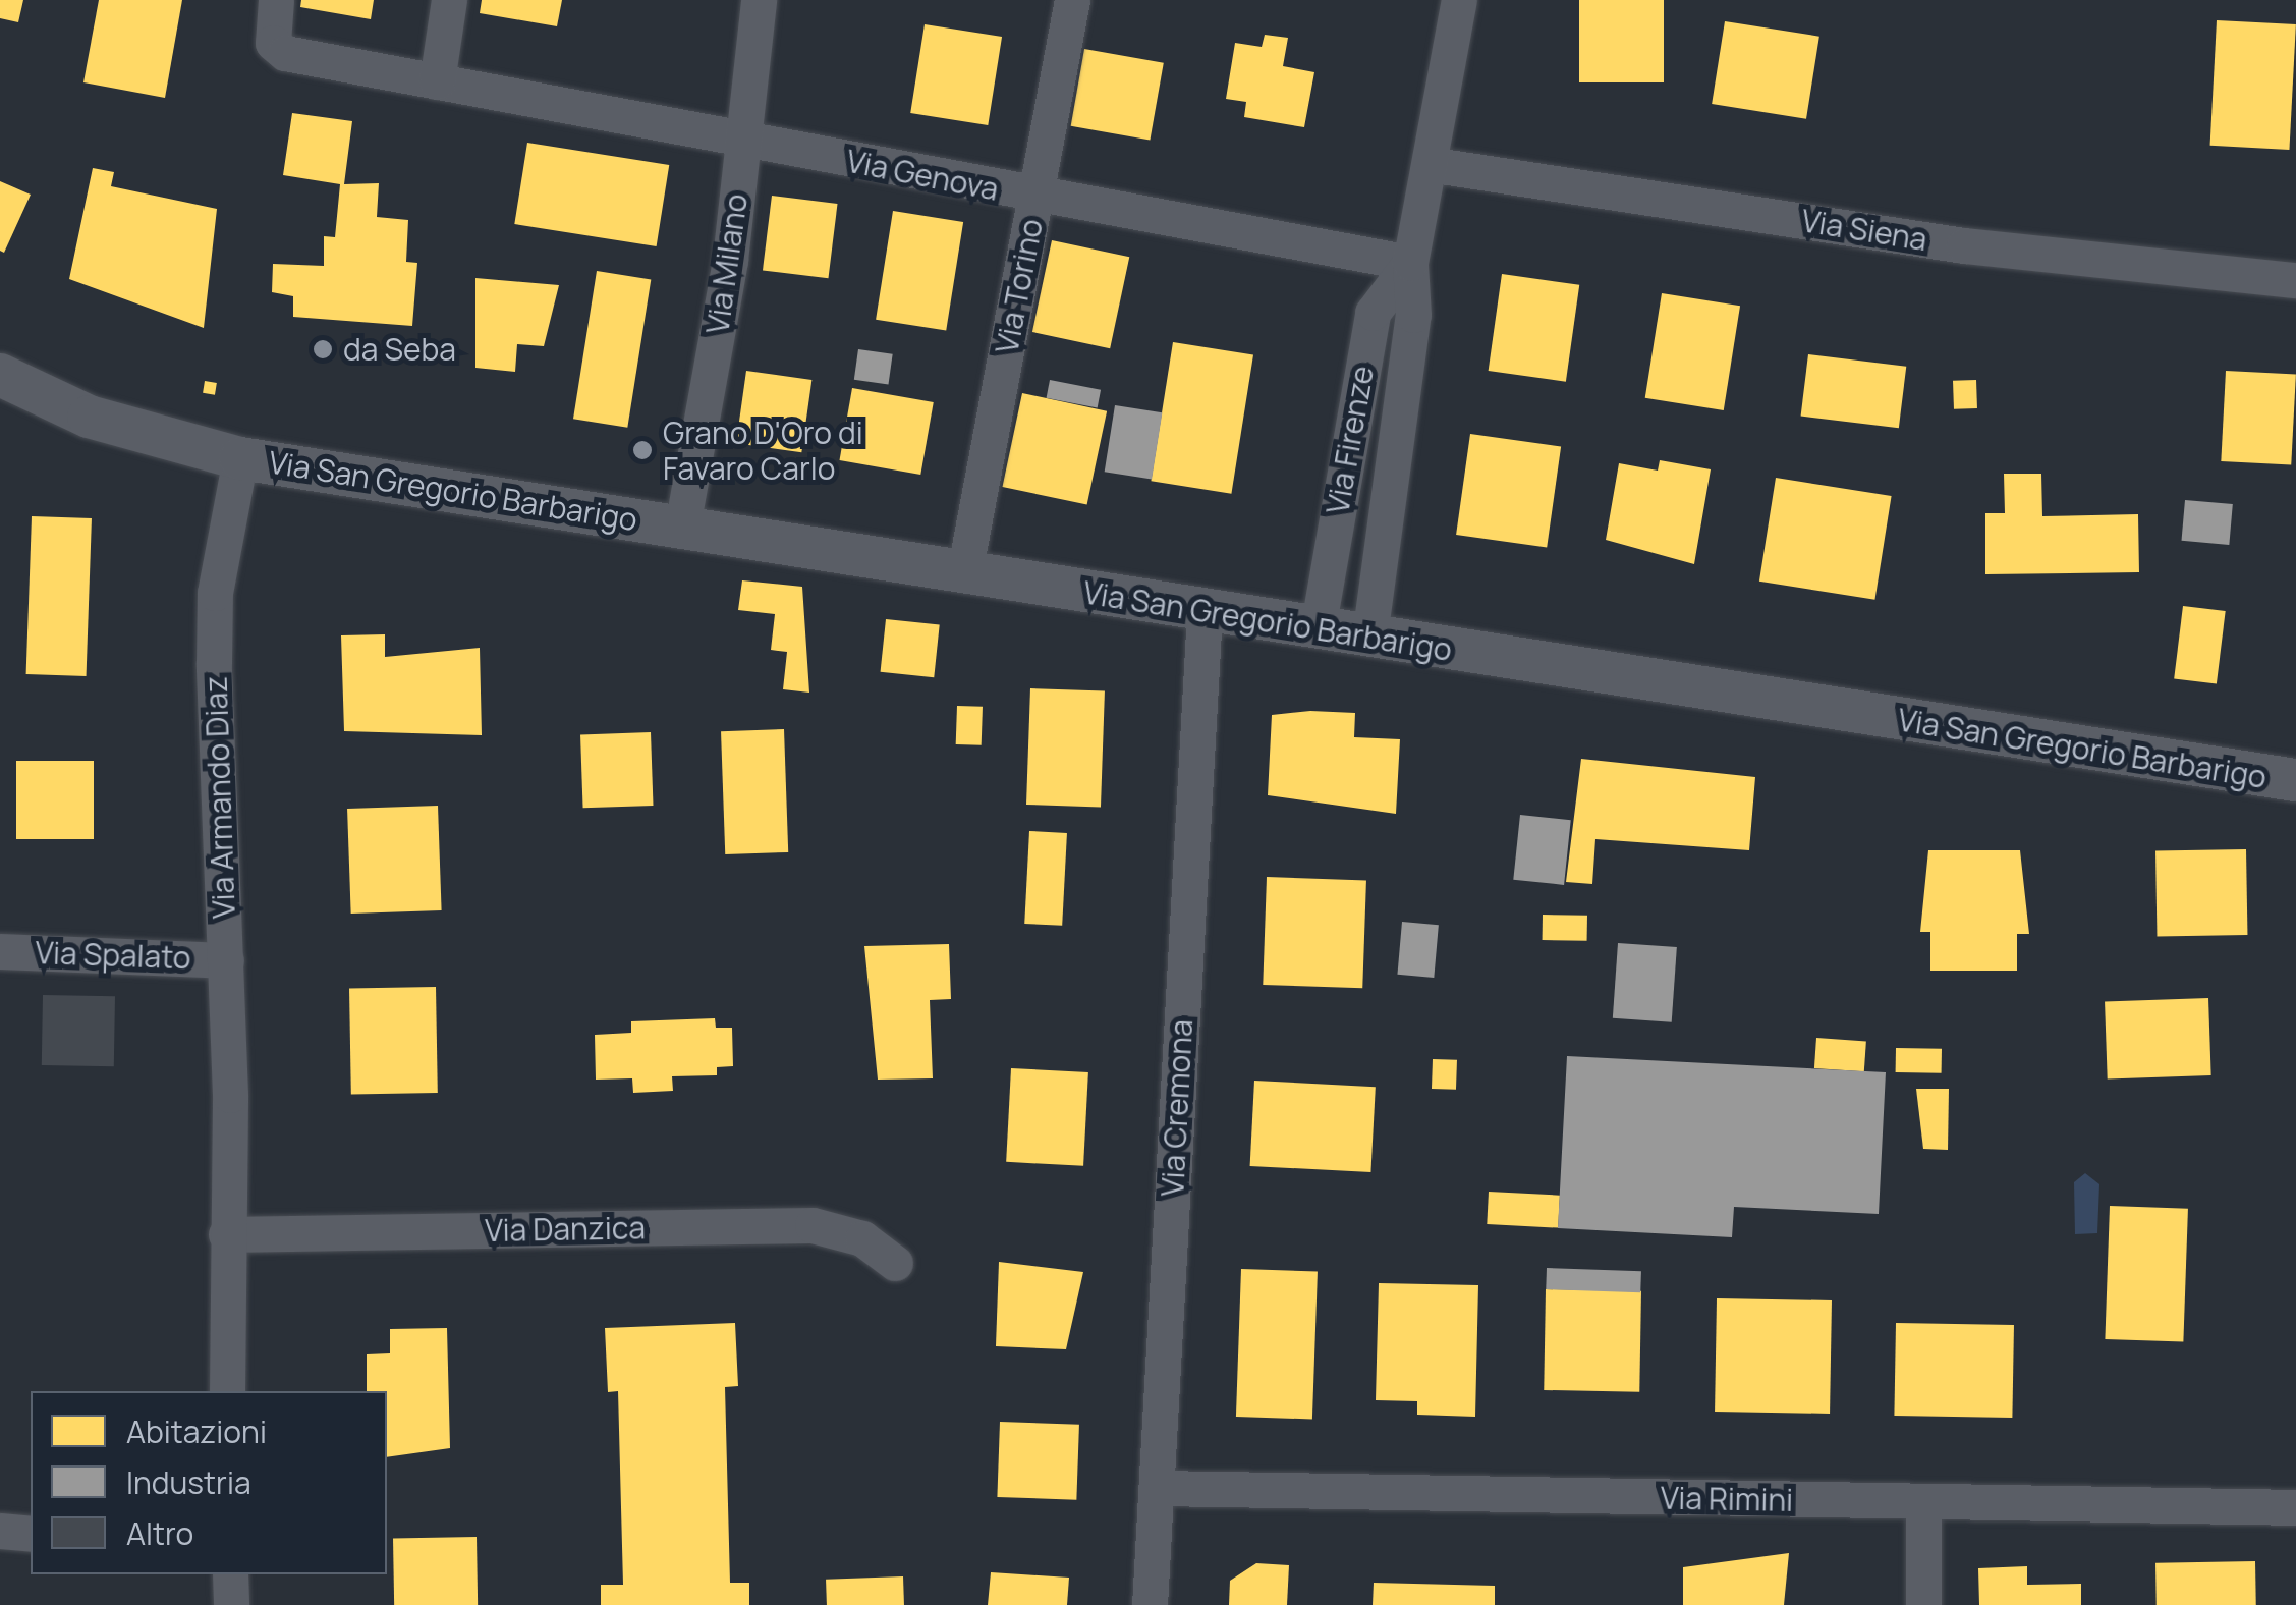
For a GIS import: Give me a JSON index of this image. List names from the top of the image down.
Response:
{
  "streets": {
    "street": [
      "Via Genova",
      "Via Siena",
      "Via Milano",
      "Via Torino",
      "Via Firenze",
      "Via San Gregorio Barbarigo",
      "Via Armando Diaz",
      "Via Spalato",
      "Via Cremona",
      "Via Danzica",
      "Via Rimini"
    ]
  },
  "crossings": [
    ["Via Genova", "Via Milano"],
    ["Via Genova", "Via Torino"],
    ["Via Genova", "Via Firenze"],
    ["Via Siena", "Via Firenze"],
    ["Via Milano", "Via San Gregorio Barbarigo"],
    ["Via Torino", "Via San Gregorio Barbarigo"],
    ["Via Firenze", "Via San Gregorio Barbarigo"],
    ["Via San Gregorio Barbarigo", "Via Armando Diaz"],
    ["Via San Gregorio Barbarigo", "Via Cremona"],
    ["Via Armando Diaz", "Via Spalato"],
    ["Via Armando Diaz", "Via Danzica"],
    ["Via Cremona", "Via Rimini"]
  ],
  "places": ["da Seba", "Grano D'Oro di Favaro Carlo"],
  "legend": ["Abitazioni", "Industria", "Altro"]
}
